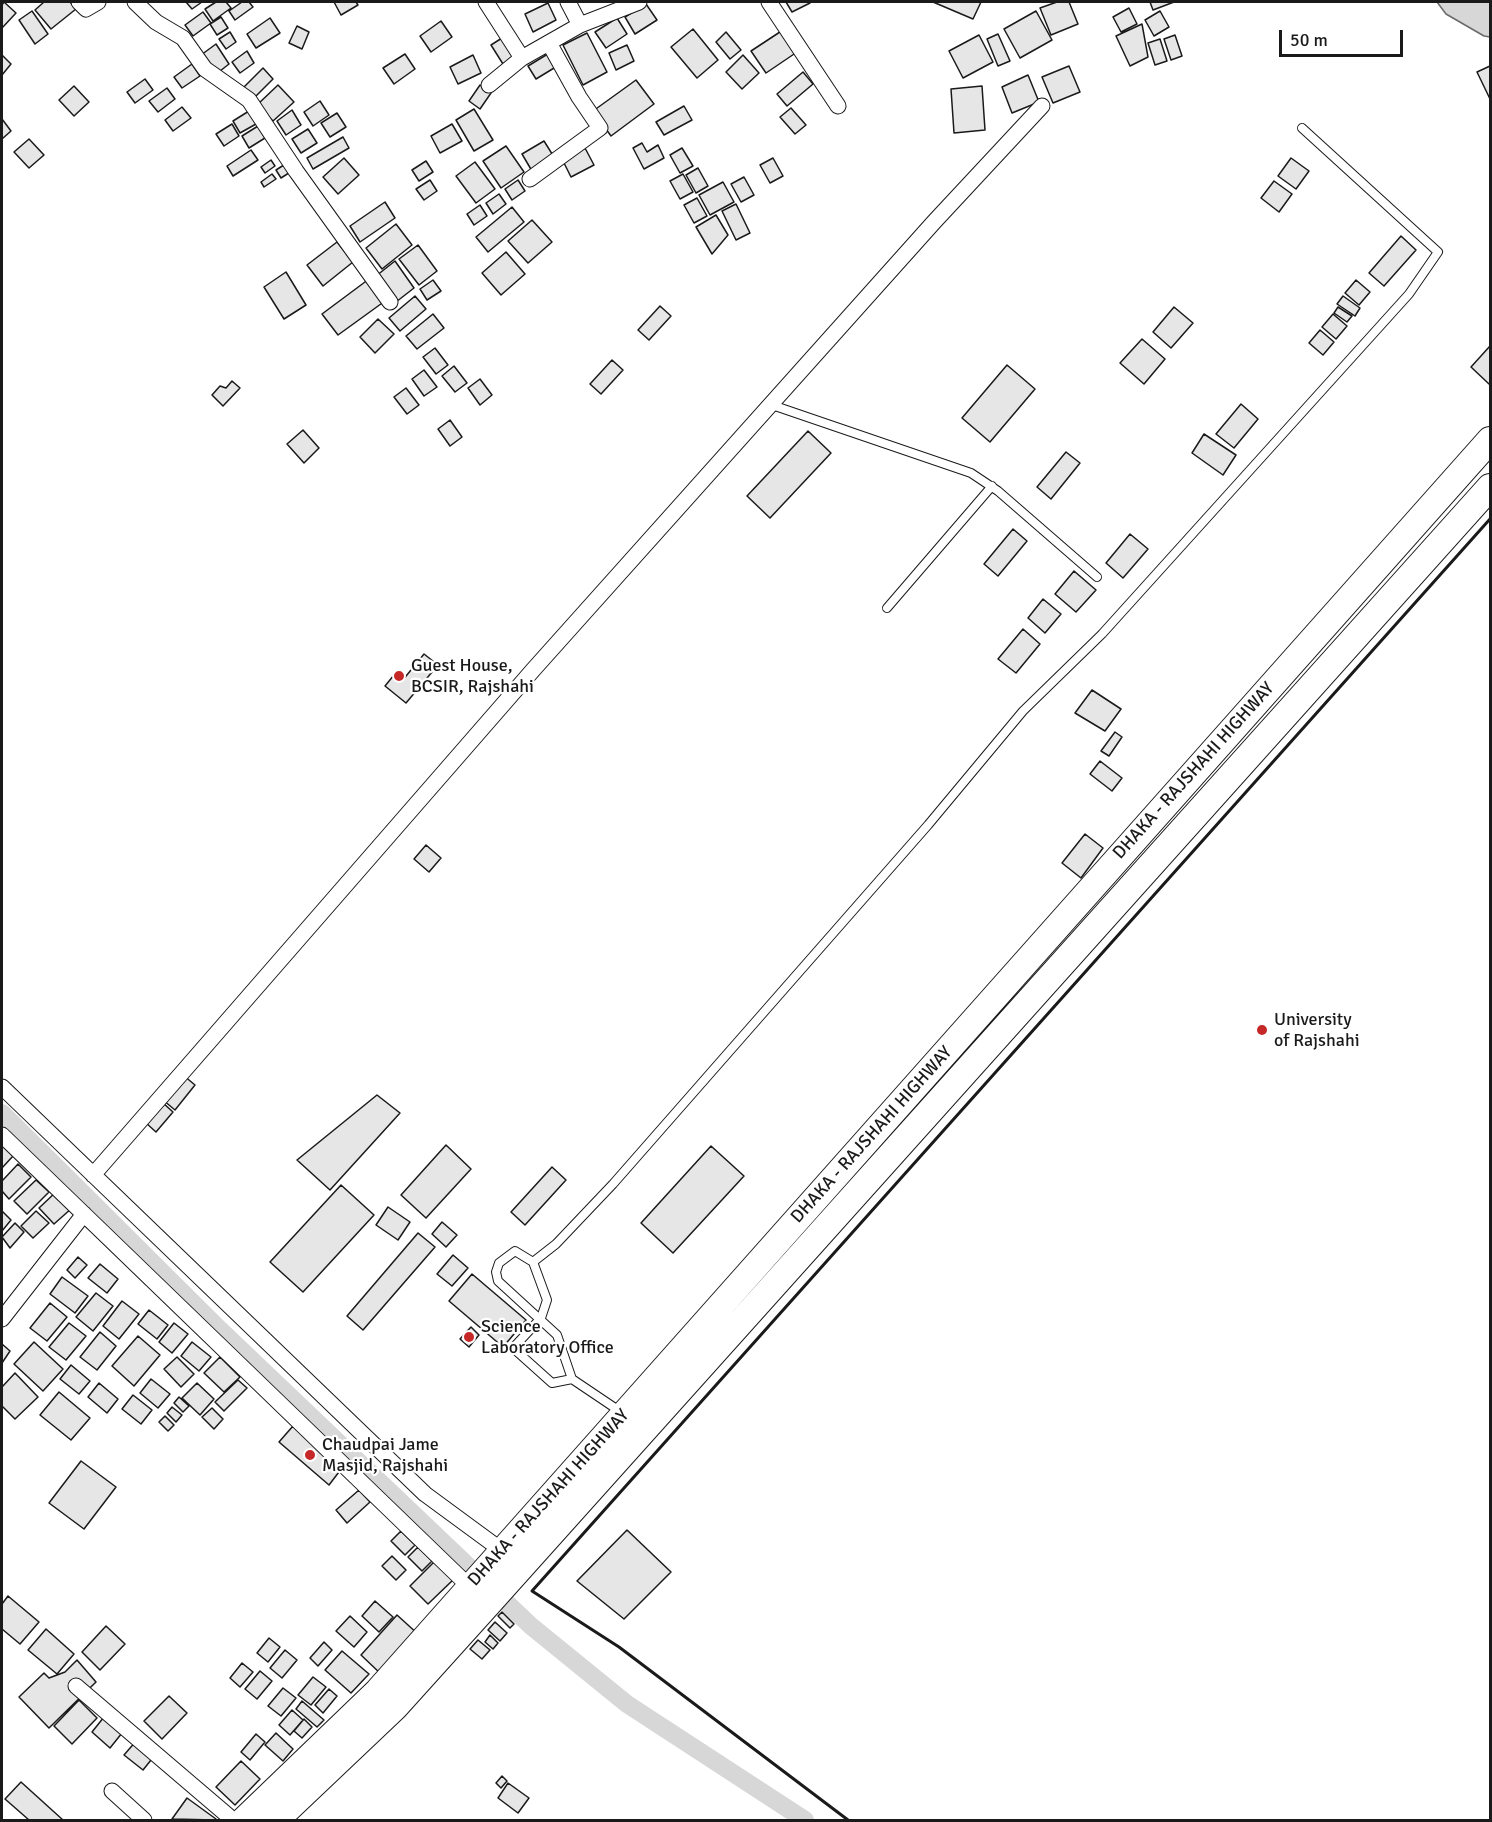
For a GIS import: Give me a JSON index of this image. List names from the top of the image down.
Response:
{
  "streets": {
    "highway": ["DHAKA - RAJSHAHI HIGHWAY"]
  },
  "places": [
    "Guest House, BCSIR, Rajshahi",
    "University of Rajshahi",
    "Science Laboratory Office",
    "Chaudpai Jame Masjid, Rajshahi"
  ],
  "scale_bar": "50 m"
}
